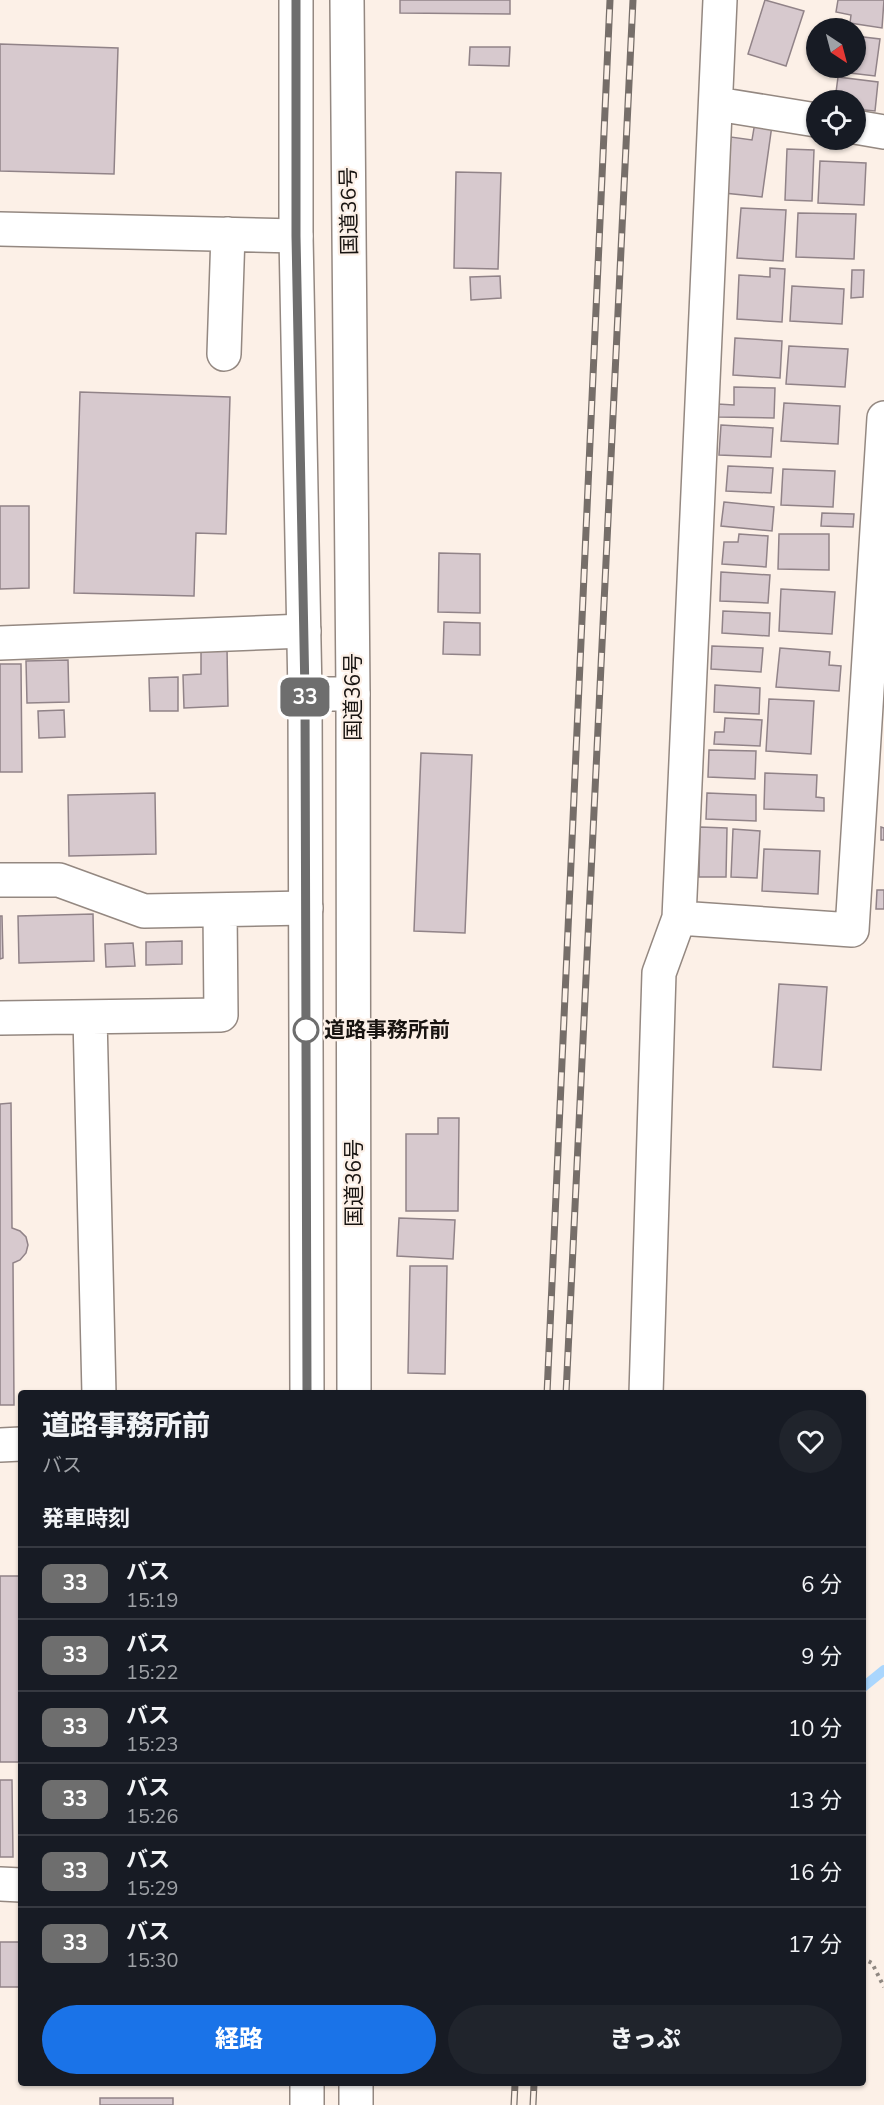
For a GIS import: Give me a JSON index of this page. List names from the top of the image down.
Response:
{
  "streets": {
    "main road": ["国道36号"]
  },
  "places": ["道路事務所前"],
  "lines": ["bus line 33"],
  "north": "bottom right",
  "page": {
    "on_map": "33",
    "heading": [
      ["道路事務所前", "バス"],
      "発車時刻"
    ],
    "list": [
      {
        "mark": "33",
        "name": "バス",
        "note": "15:19",
        "value": "6 分"
      },
      {
        "mark": "33",
        "name": "バス",
        "note": "15:22",
        "value": "9 分"
      },
      {
        "mark": "33",
        "name": "バス",
        "note": "15:23",
        "value": "10 分"
      },
      {
        "mark": "33",
        "name": "バス",
        "note": "15:26",
        "value": "13 分"
      },
      {
        "mark": "33",
        "name": "バス",
        "note": "15:29",
        "value": "16 分"
      },
      {
        "mark": "33",
        "name": "バス",
        "note": "15:30",
        "value": "17 分"
      }
    ],
    "buttons": ["経路", "きっぷ"]
  }
}
